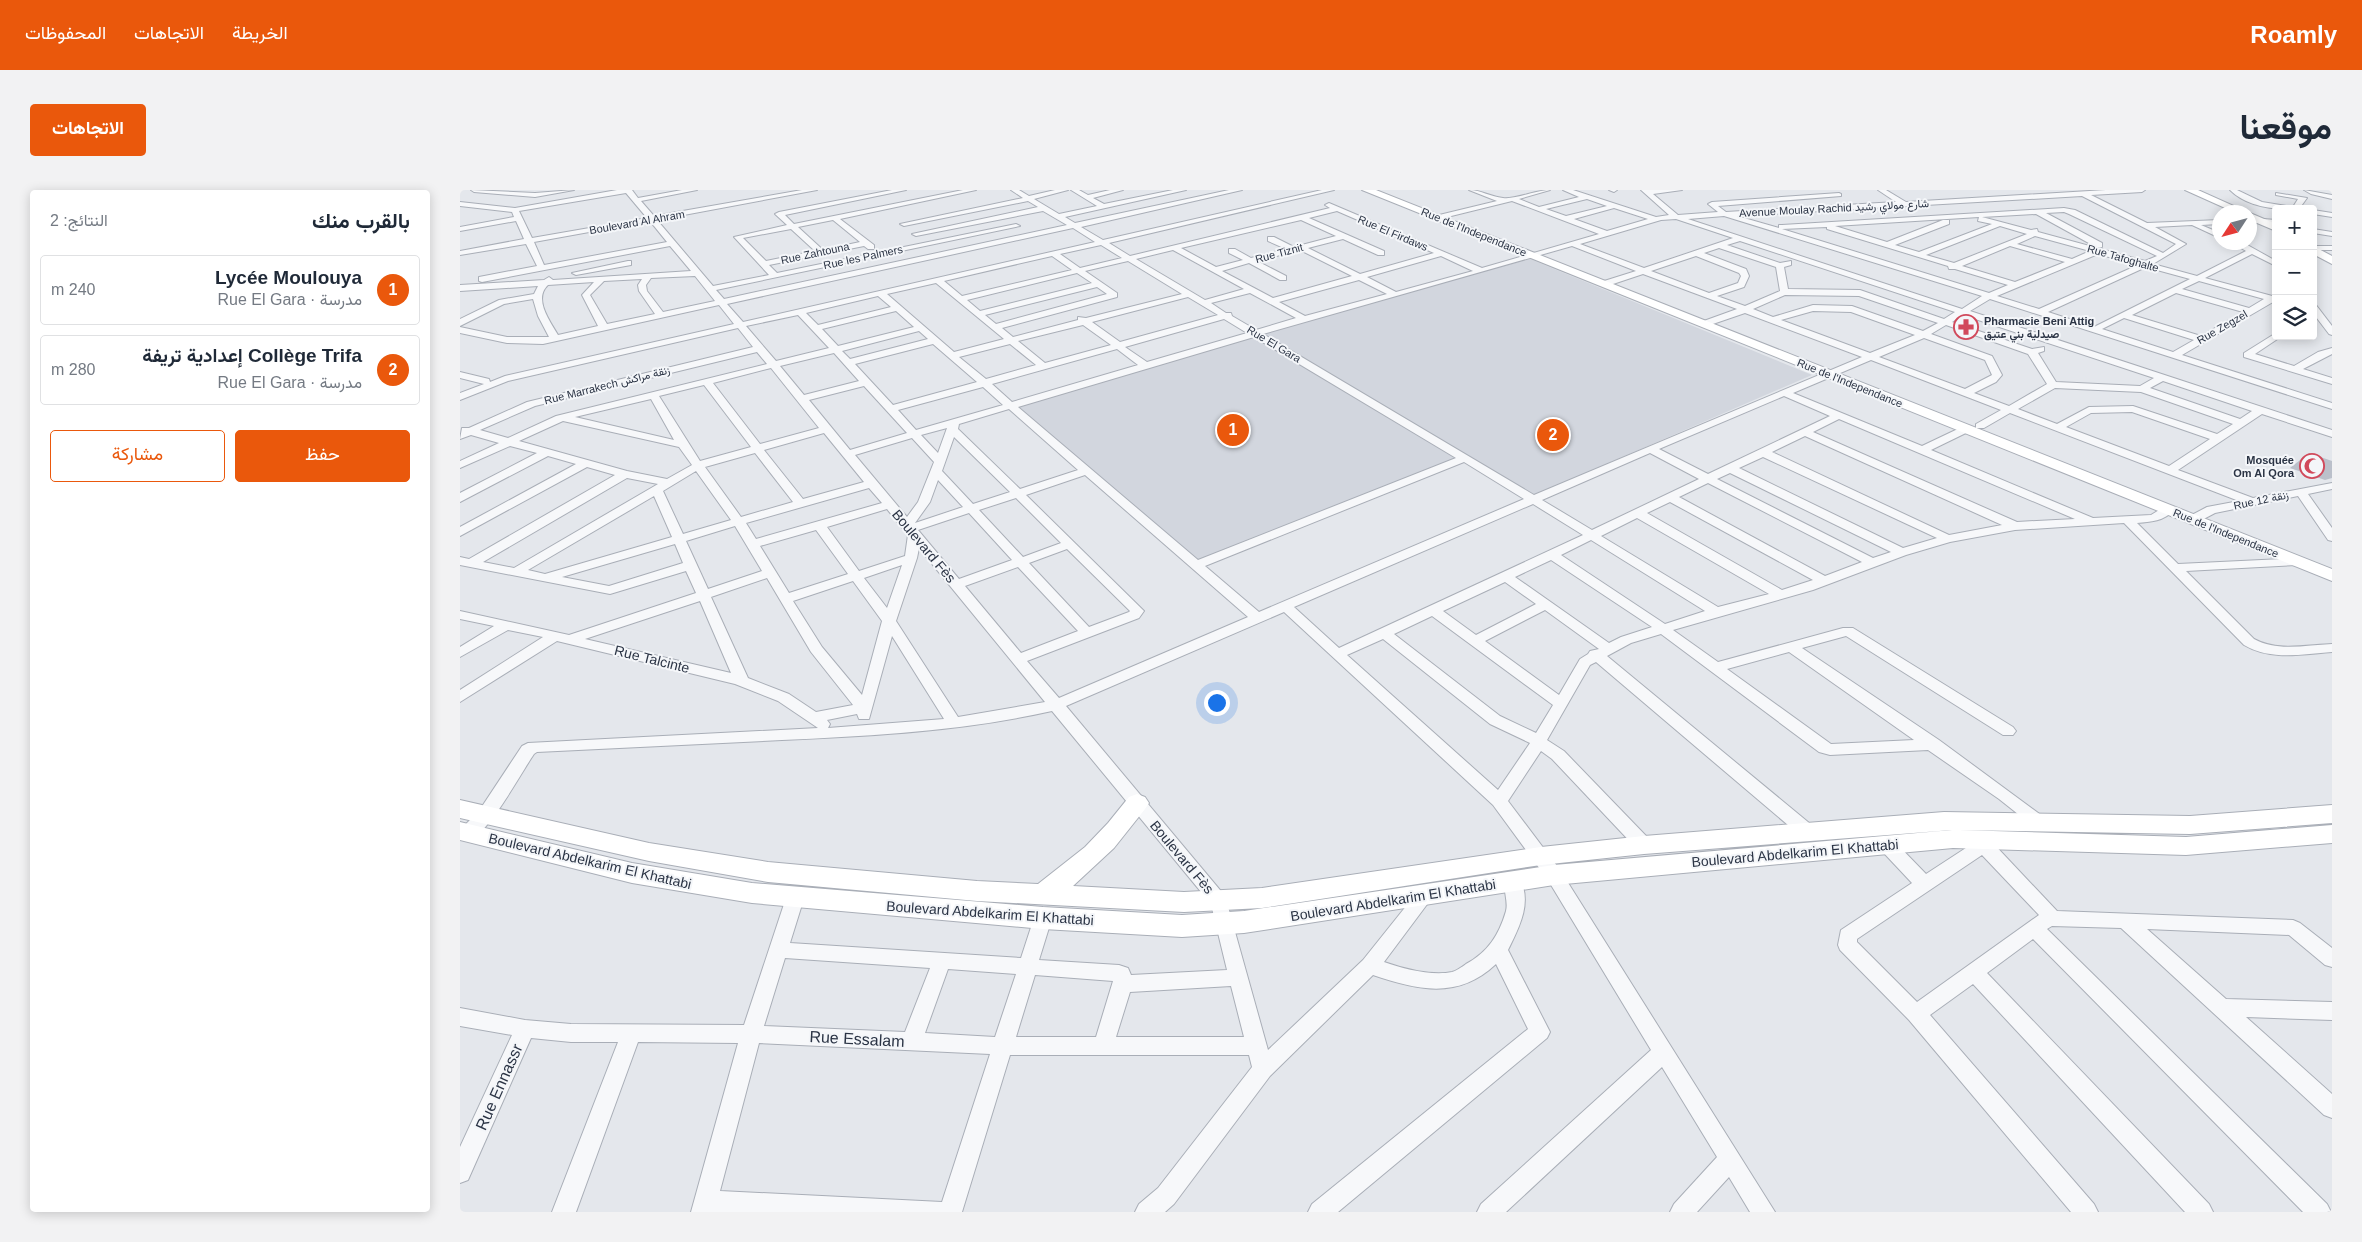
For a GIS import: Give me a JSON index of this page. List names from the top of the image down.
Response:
{
  "streets": {
    "street": [
      "Avenue Moulay Rachid شارع مولاي رشيد",
      "Boulevard Al Ahram",
      "Rue de l'Independance",
      "Rue El Firdaws",
      "Rue Zahtouna",
      "Rue Tiznit",
      "Rue les Palmers",
      "Rue Tafoghalte",
      "Rue Zegzel",
      "Rue El Gara",
      "Rue Marrakech زنقة مراكش",
      "Rue 12 زنقة",
      "Boulevard Fès",
      "Rue Talcinte",
      "Boulevard Abdelkarim El Khattabi",
      "Rue Essalam",
      "Rue Ennassr"
    ]
  },
  "crossings": [
    ["Avenue Moulay Rachid شارع مولاي رشيد", "Rue de l'Independance"],
    ["Avenue Moulay Rachid شارع مولاي رشيد", "Rue El Firdaws"],
    ["Avenue Moulay Rachid شارع مولاي رشيد", "Rue El Gara"],
    ["Avenue Moulay Rachid شارع مولاي رشيد", "Boulevard Fès"],
    ["Boulevard Al Ahram", "Boulevard Fès"],
    ["Rue de l'Independance", "Rue 12 زنقة"],
    ["Rue les Palmers", "Boulevard Fès"],
    ["Rue Marrakech زنقة مراكش", "Boulevard Fès"],
    ["Boulevard Fès", "Boulevard Abdelkarim El Khattabi"],
    ["Rue Essalam", "Rue Ennassr"]
  ],
  "places": {
    "pharmacy": ["Pharmacie Beni Attig صيدلية بني عتيق"],
    "mosque": ["Mosquée Om Al Qora"]
  },
  "north": "bottom left",
  "page": {
    "header": "Roamly",
    "nav": ["الخريطة", "الاتجاهات", "المحفوظات"],
    "title": "موقعنا",
    "buttons": [
      "الاتجاهات",
      ["حفظ", "مشاركة"]
    ],
    "heading": ["بالقرب منك", "النتائج: 2"],
    "map_buttons": ["+", "−"],
    "list": [
      {
        "mark": "1",
        "name": "Lycée Moulouya",
        "note": "مدرسة · Rue El Gara",
        "value": "240 m"
      },
      {
        "mark": "2",
        "name": "Collège Trifa إعدادية تريفة",
        "note": "مدرسة · Rue El Gara",
        "value": "280 m"
      }
    ],
    "pins": ["1", "2"]
  }
}
